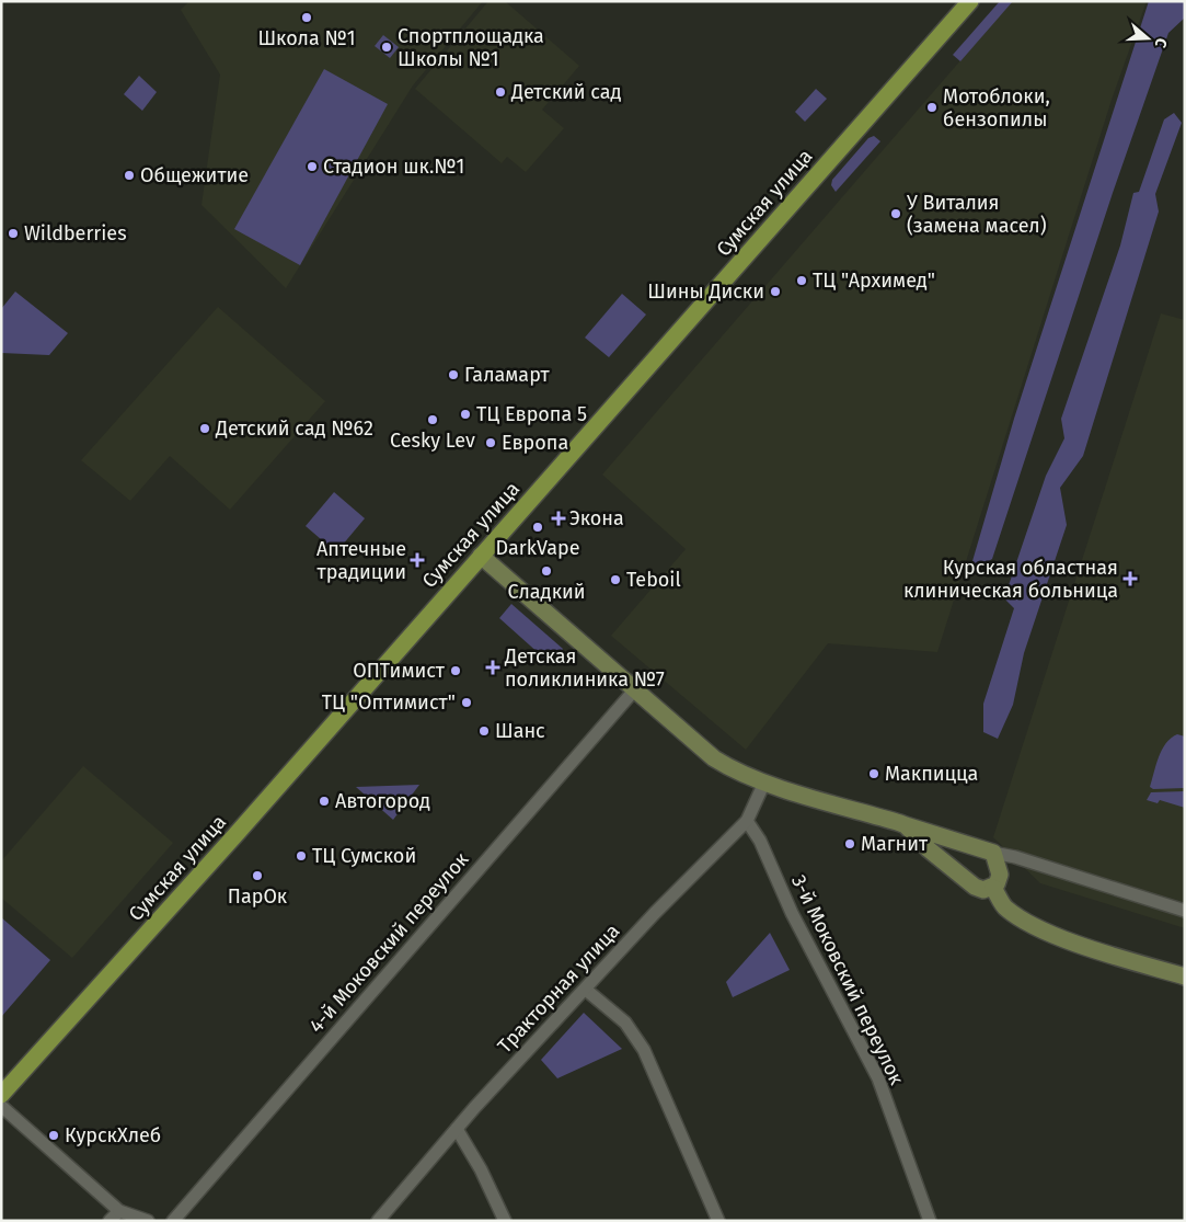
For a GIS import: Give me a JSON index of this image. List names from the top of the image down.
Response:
{
  "streets": {
    "main road": ["Сумская улица"],
    "street": ["4-й Моковский переулок", "3-й Моковский переулок", "Тракторная улица"]
  },
  "crossings": [
    ["3-й Моковский переулок", "Тракторная улица"]
  ],
  "places": {
    "other": [
      "Школа №1",
      "Спортплощадка Школы №1",
      "Детский сад",
      "Мотоблоки, бензопилы",
      "Стадион шк.№1",
      "Общежитие",
      "У Виталия (замена масел)",
      "Wildberries",
      "ТЦ \"Архимед\"",
      "Шины Диски",
      "Галамарт",
      "ТЦ Европа 5",
      "Cesky Lev",
      "Детский сад №62",
      "Европа",
      "DarkVape",
      "Сладкий",
      "Teboil",
      "ОПТимист",
      "ТЦ \"Оптимист\"",
      "Шанс",
      "Макпицца",
      "Автогород",
      "Магнит",
      "ТЦ Сумской",
      "ПарОк",
      "КурскХлеб"
    ],
    "health": [
      "Экона",
      "Аптечные традиции",
      "Курская областная клиническая больница",
      "Детская поликлиника №7"
    ]
  },
  "north": "right"
}
